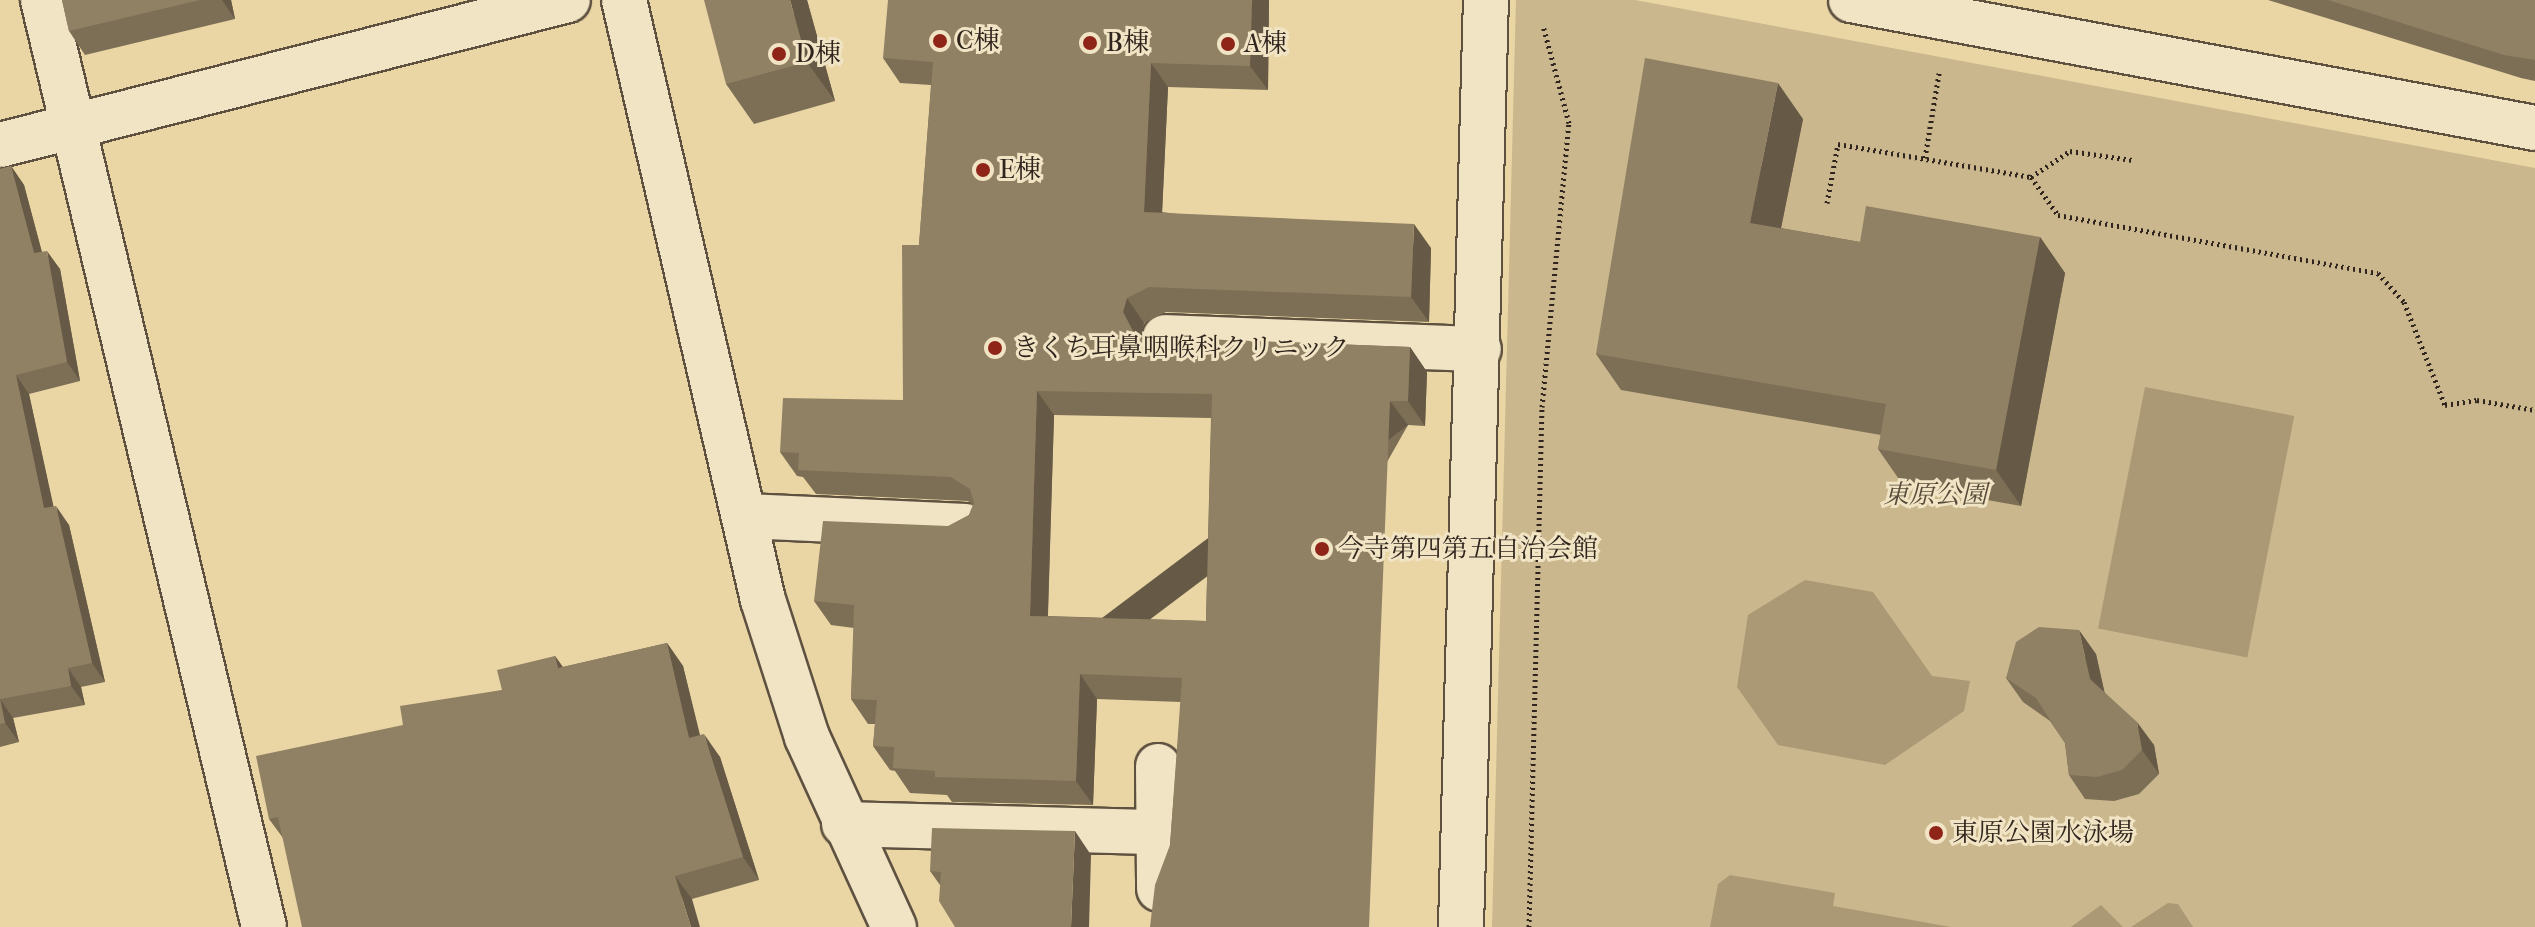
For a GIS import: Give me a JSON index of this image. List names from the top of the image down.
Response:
{
  "parks": ["東原公園"],
  "places": [
    "C棟",
    "B棟",
    "A棟",
    "D棟",
    "E棟",
    "きくち耳鼻咽喉科クリニック",
    "今寺第四第五自治会館",
    "東原公園水泳場"
  ]
}
